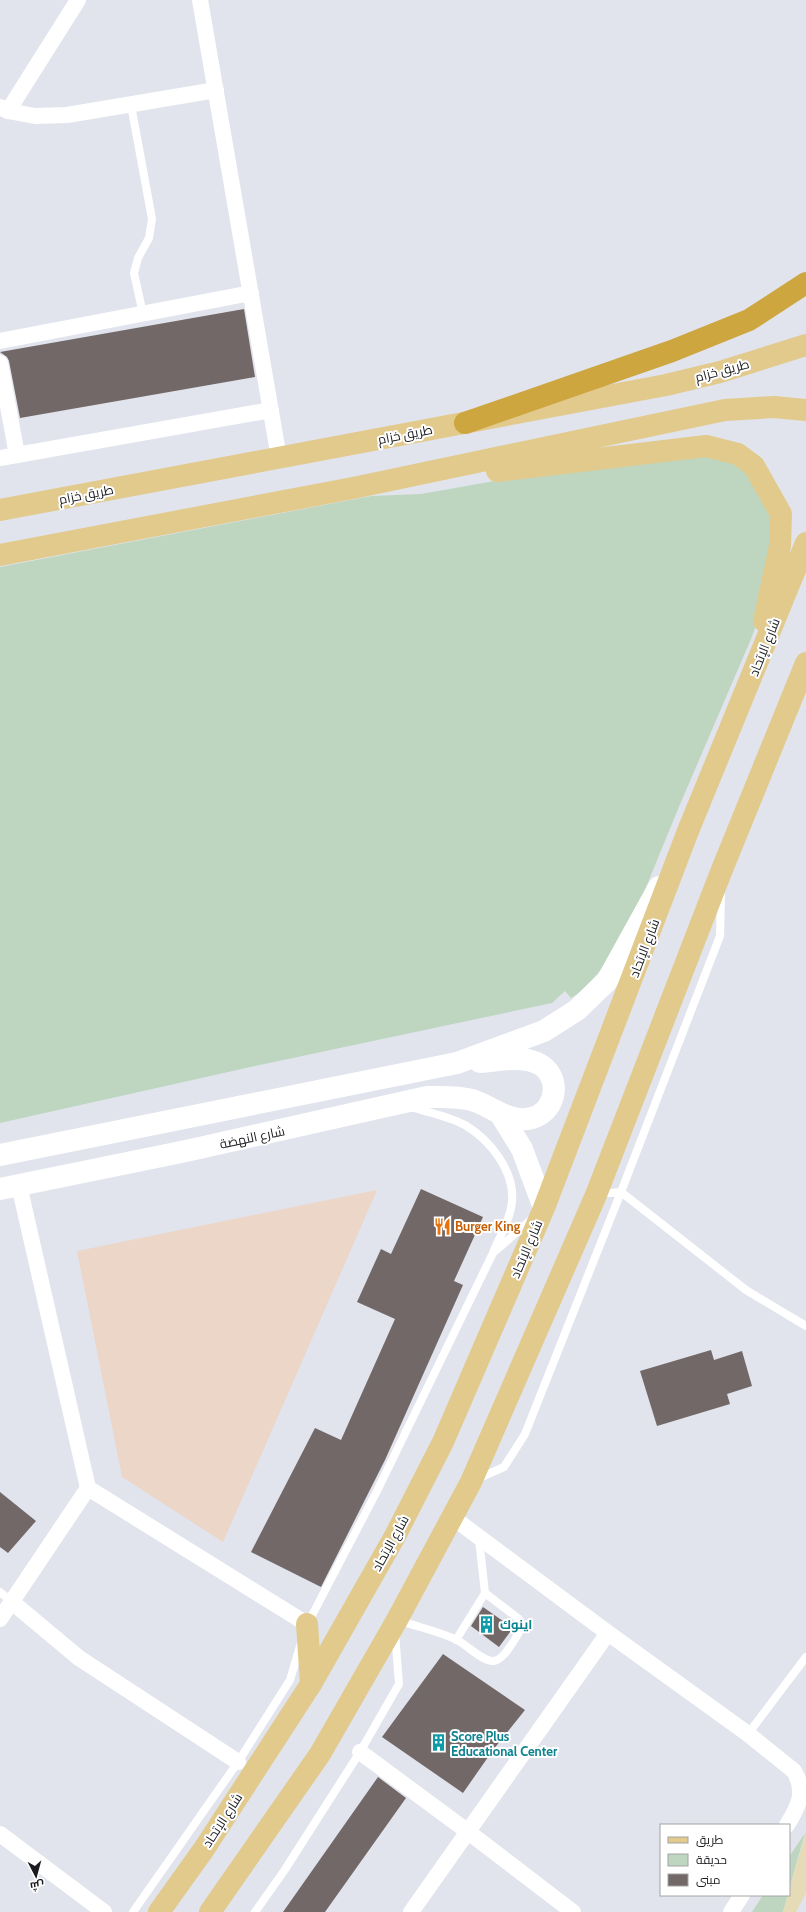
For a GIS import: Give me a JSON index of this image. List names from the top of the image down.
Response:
{
  "streets": {
    "main road": ["طريق خزام", "شارع الإتحاد", "شارع النهضة"]
  },
  "places": {
    "restaurant": ["Burger King"],
    "building": ["اينوك", "Score Plus Educational Center"]
  },
  "legend": ["طريق", "حديقة", "مبنى"],
  "north": "bottom"
}
